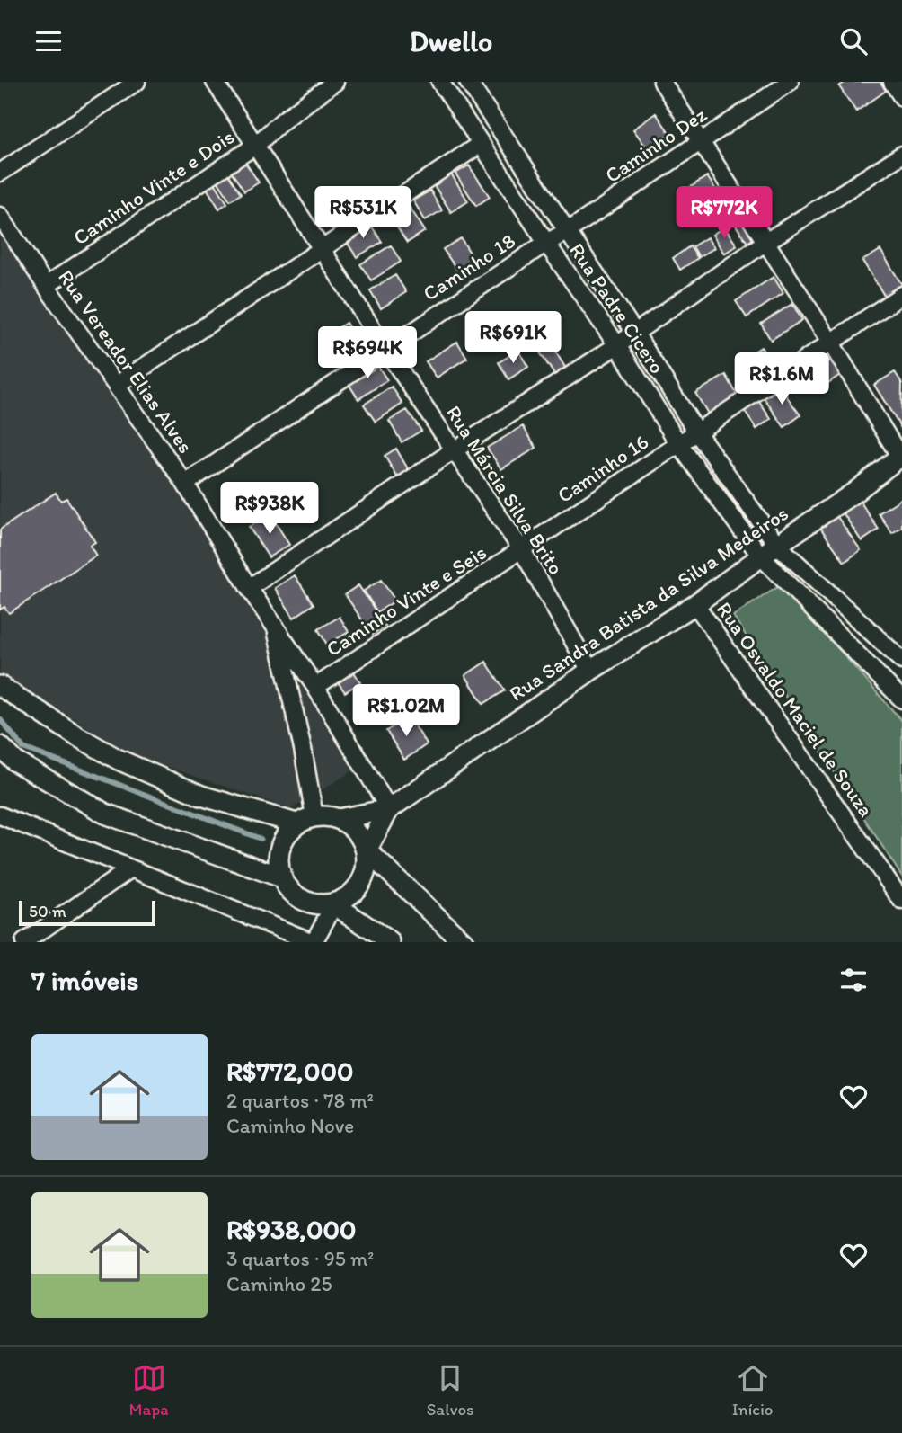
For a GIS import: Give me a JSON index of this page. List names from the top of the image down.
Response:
{
  "streets": {
    "street": [
      "Caminho Dez",
      "Caminho Vinte e Dois",
      "Caminho 18",
      "Rua Padre Cicero",
      "Rua Vereador Elias Alves",
      "Caminho 16",
      "Rua Márcia Silva Brito",
      "Caminho Vinte e Seis",
      "Rua Sandra Batista da Silva Medeiros",
      "Rua Osvaldo Maciel de Souza"
    ]
  },
  "crossings": [
    ["Caminho Dez", "Caminho 18"],
    ["Caminho Dez", "Rua Padre Cicero"],
    ["Caminho Vinte e Dois", "Rua Vereador Elias Alves"],
    ["Caminho Vinte e Dois", "Rua Márcia Silva Brito"],
    ["Caminho 18", "Rua Padre Cicero"],
    ["Caminho 18", "Rua Vereador Elias Alves"],
    ["Caminho 18", "Rua Márcia Silva Brito"],
    ["Rua Padre Cicero", "Caminho 16"],
    ["Rua Padre Cicero", "Rua Sandra Batista da Silva Medeiros"],
    ["Rua Vereador Elias Alves", "Caminho Vinte e Seis"],
    ["Rua Vereador Elias Alves", "Rua Sandra Batista da Silva Medeiros"],
    ["Caminho 16", "Rua Márcia Silva Brito"],
    ["Caminho 16", "Caminho Vinte e Seis"],
    ["Rua Márcia Silva Brito", "Caminho Vinte e Seis"],
    ["Rua Márcia Silva Brito", "Rua Sandra Batista da Silva Medeiros"],
    ["Rua Sandra Batista da Silva Medeiros", "Rua Osvaldo Maciel de Souza"]
  ],
  "scale_bar": "50 m",
  "page": {
    "header": "Dwello",
    "price": [
      "R$531K",
      "R$772K",
      "R$691K",
      "R$694K",
      "R$1.6M",
      "R$938K",
      "R$1.02M"
    ],
    "scale": "50 m",
    "heading": "7 imóveis",
    "list": [
      {
        "name": "R$772,000",
        "note": "2 quartos · 78 m² · Caminho Nove"
      },
      {
        "name": "R$938,000",
        "note": "3 quartos · 95 m² · Caminho 25"
      }
    ],
    "tabs": ["Mapa", "Salvos", "Início"]
  }
}
